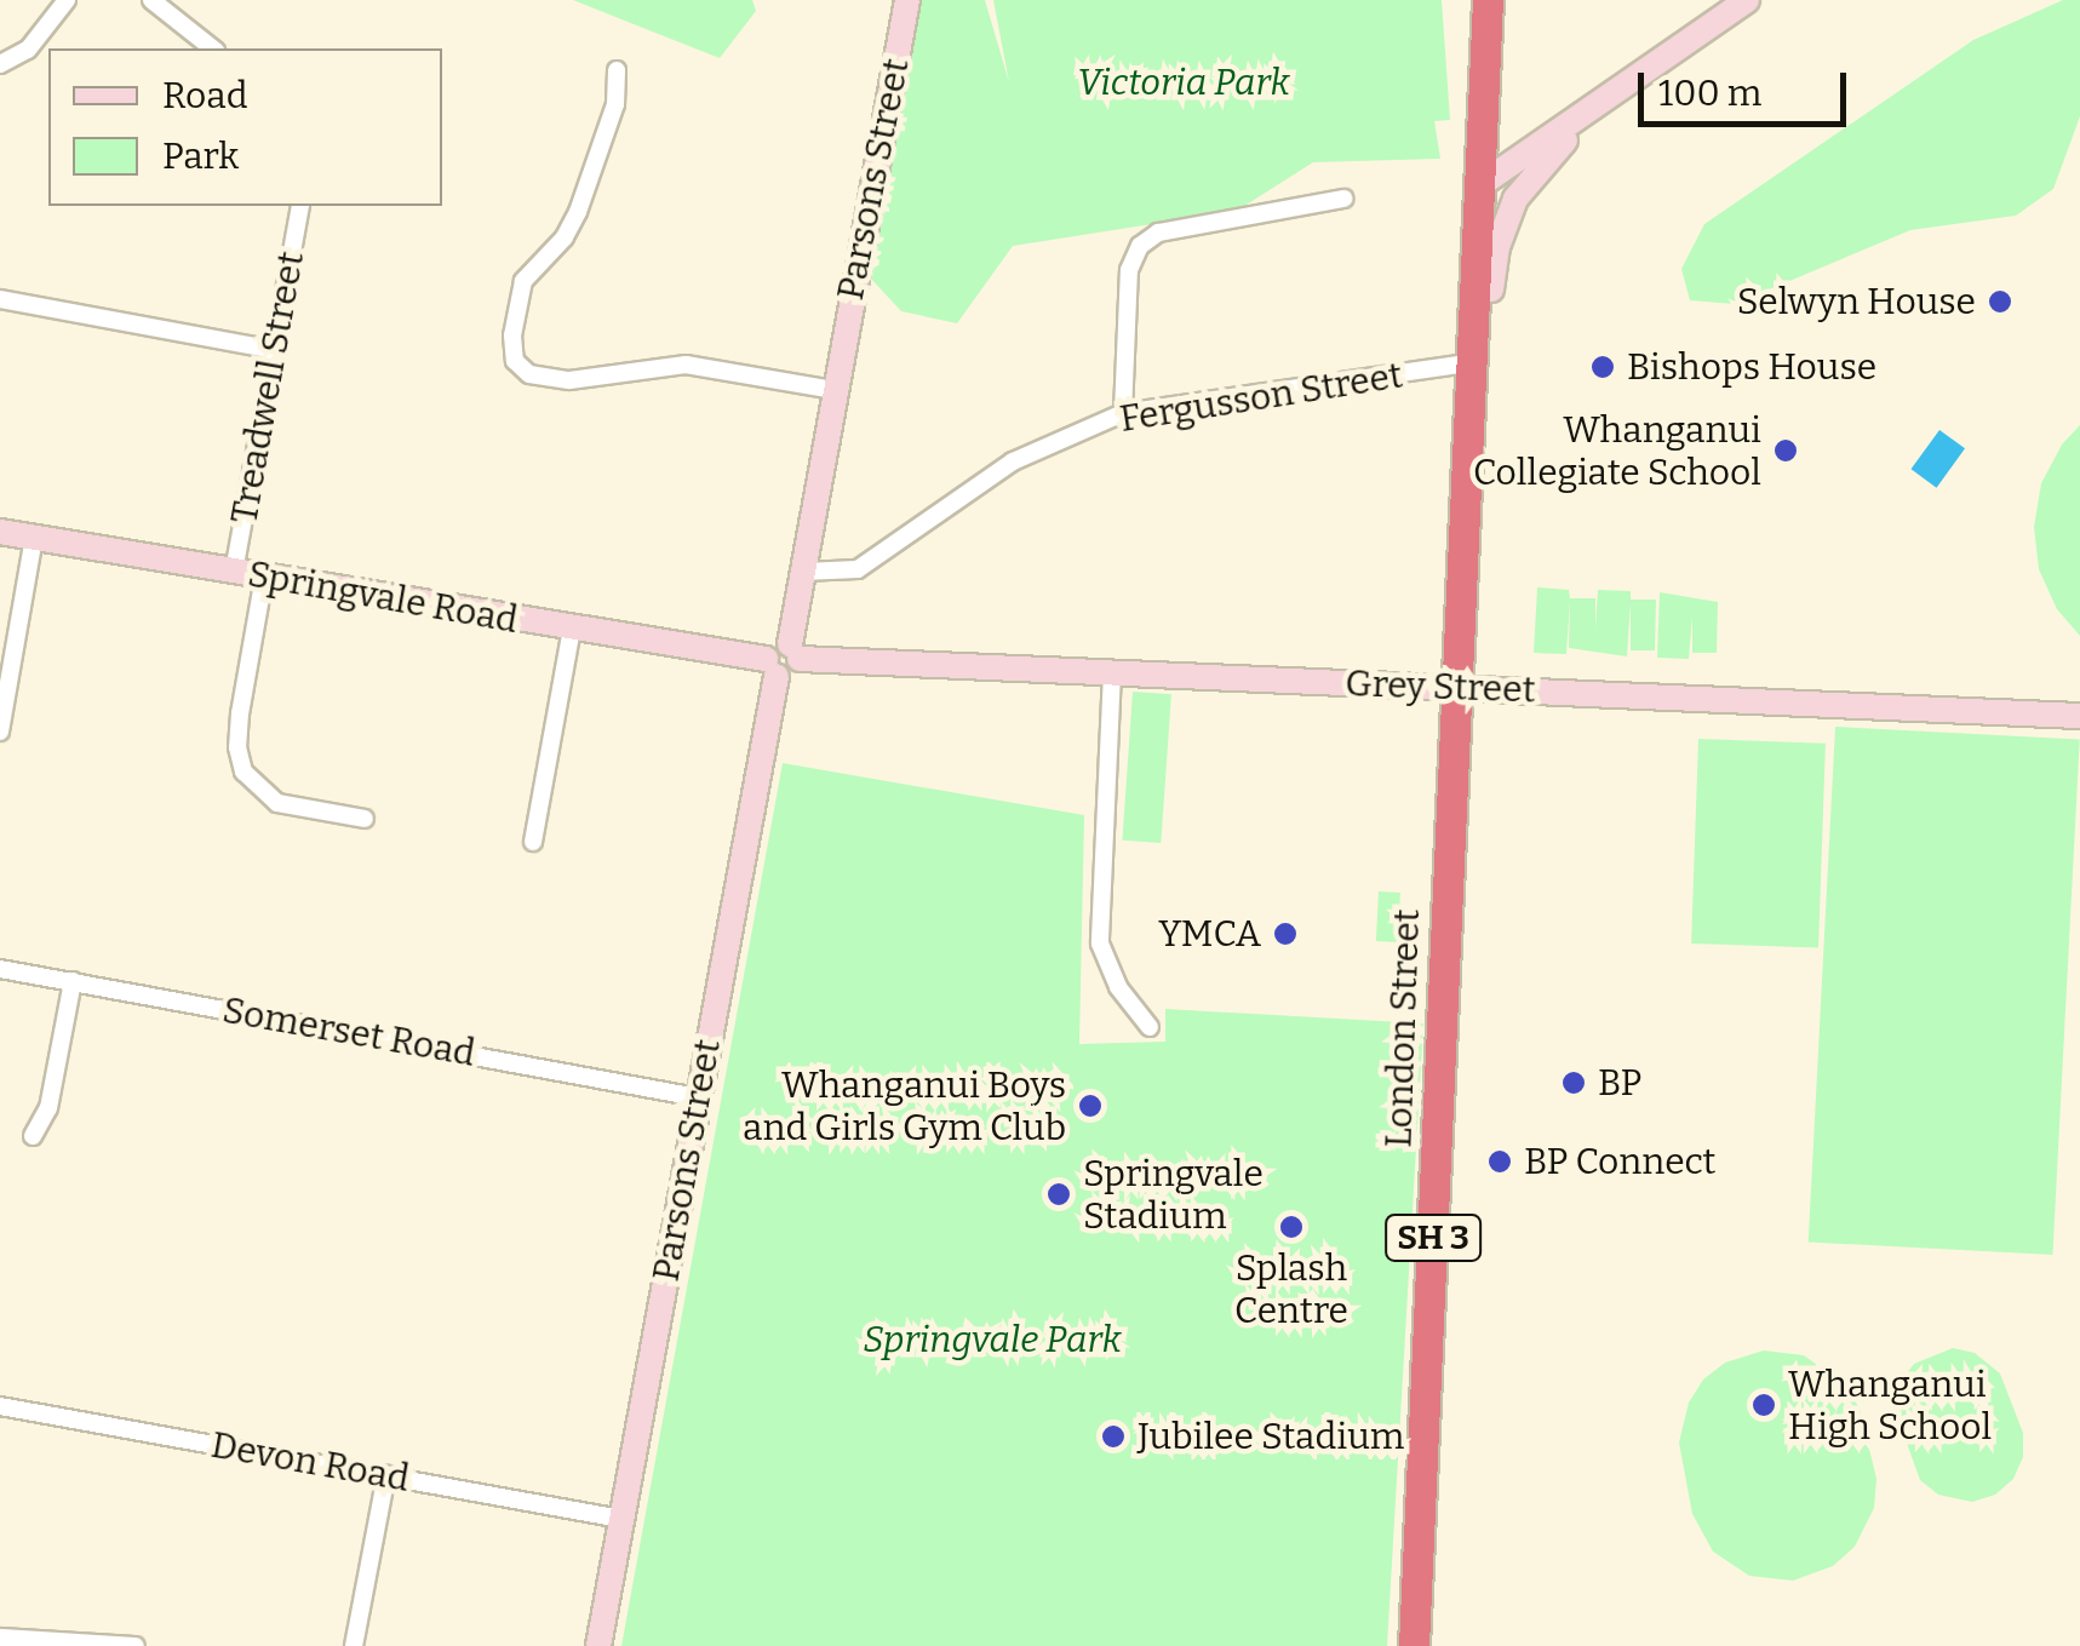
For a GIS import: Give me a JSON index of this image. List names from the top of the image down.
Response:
{
  "streets": {
    "highway": ["London Street", "SH 3"],
    "main road": ["Parsons Street", "Springvale Road", "Grey Street"],
    "street": [
      "Treadwell Street",
      "Fergusson Street",
      "Somerset Road",
      "Devon Road"
    ]
  },
  "crossings": [
    ["Parsons Street", "Fergusson Street"],
    ["Parsons Street", "Springvale Road"],
    ["Parsons Street", "Grey Street"],
    ["Parsons Street", "Somerset Road"],
    ["Parsons Street", "Devon Road"],
    ["Treadwell Street", "Springvale Road"],
    ["Fergusson Street", "London Street"],
    ["Grey Street", "London Street"]
  ],
  "parks": ["Victoria Park", "Springvale Park"],
  "places": [
    "Selwyn House",
    "Bishops House",
    "Whanganui Collegiate School",
    "YMCA",
    "BP",
    "Whanganui Boys and Girls Gym Club",
    "BP Connect",
    "Springvale Stadium",
    "Splash Centre",
    "Whanganui High School",
    "Jubilee Stadium"
  ],
  "legend": ["Road", "Park"],
  "scale_bar": "100 m"
}
